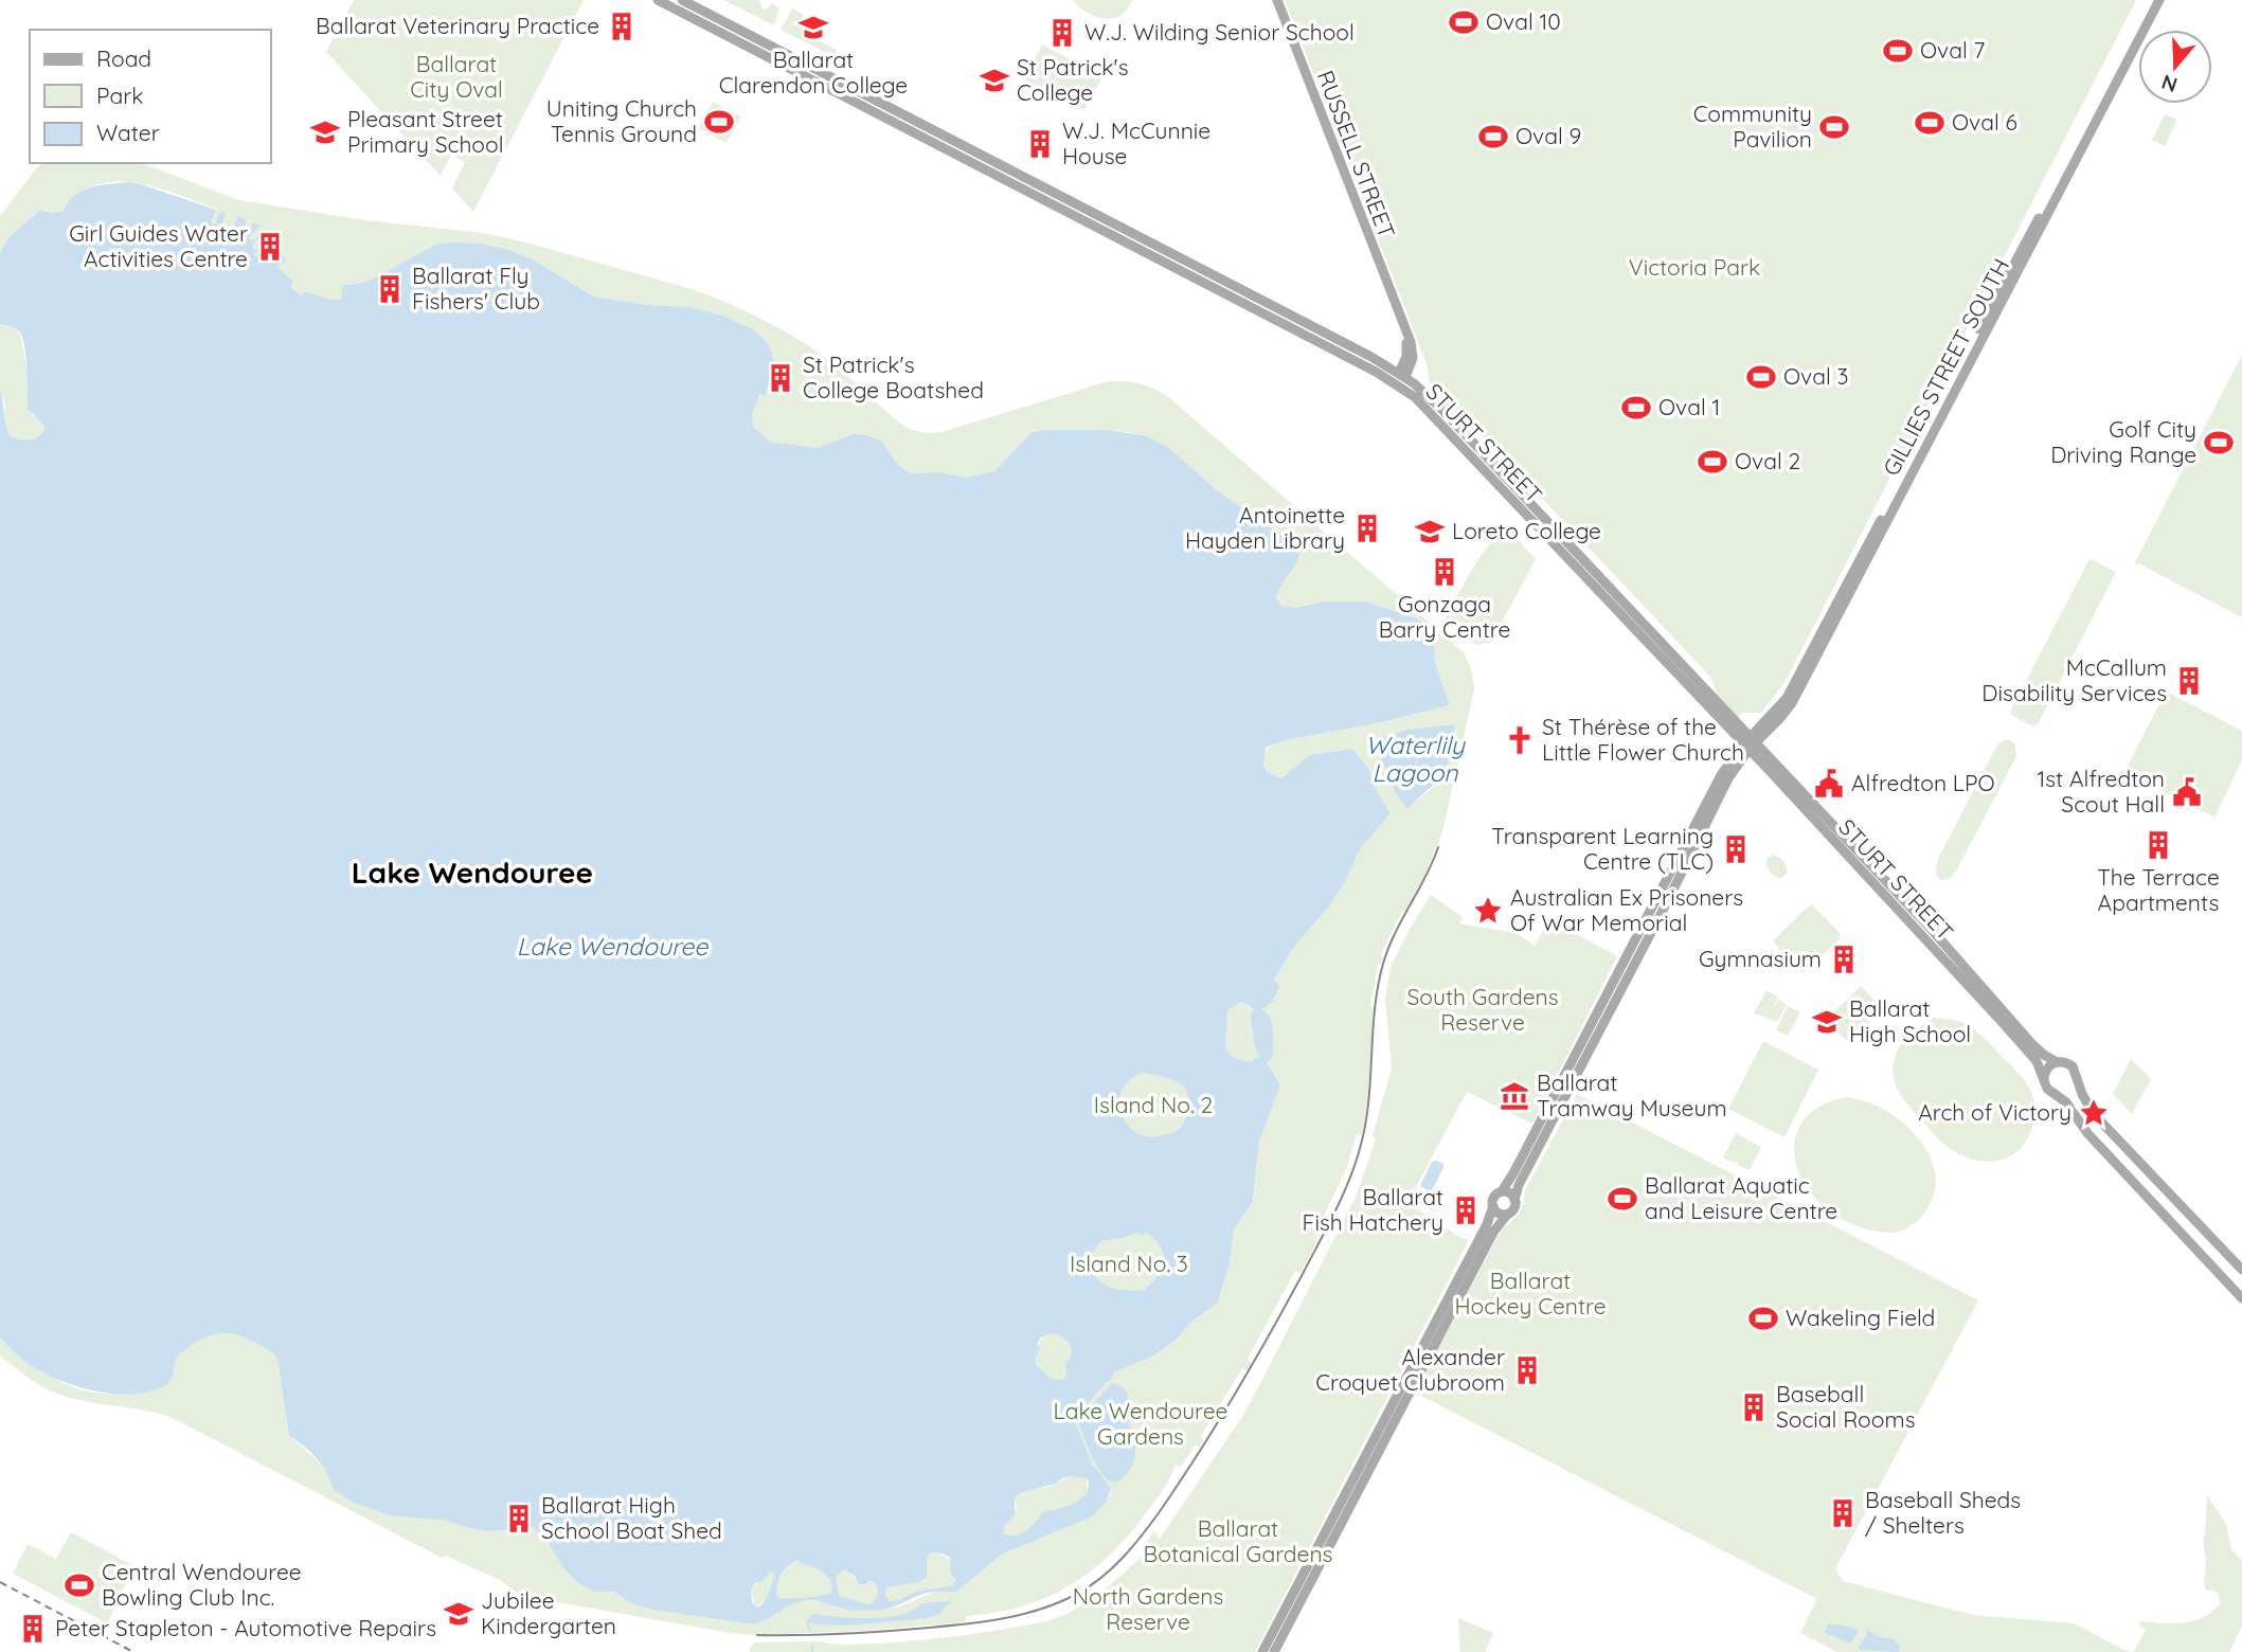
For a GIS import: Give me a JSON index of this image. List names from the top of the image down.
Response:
{
  "streets": {
    "main road": ["RUSSELL STREET", "GILLIES STREET SOUTH", "STURT STREET"]
  },
  "crossings": [
    ["RUSSELL STREET", "STURT STREET"],
    ["GILLIES STREET SOUTH", "STURT STREET"]
  ],
  "districts": ["Lake Wendouree"],
  "water": ["Waterlily Lagoon", "Lake Wendouree"],
  "parks": [
    "Ballarat City Oval",
    "Victoria Park",
    "South Gardens Reserve",
    "Island No. 2",
    "Island No. 3",
    "Ballarat Hockey Centre",
    "Lake Wendouree Gardens",
    "Ballarat Botanical Gardens",
    "North Gardens Reserve"
  ],
  "places": {
    "sports": [
      "Oval 10",
      "Oval 7",
      "Uniting Church Tennis Ground",
      "Oval 6",
      "Community Pavilion",
      "Oval 9",
      "Oval 3",
      "Oval 1",
      "Golf City Driving Range",
      "Oval 2",
      "Ballarat Aquatic and Leisure Centre",
      "Wakeling Field",
      "Central Wendouree Bowling Club Inc."
    ],
    "building": [
      "Ballarat Veterinary Practice",
      "W.J. Wilding Senior School",
      "W.J. McCunnie House",
      "Girl Guides Water Activities Centre",
      "Ballarat Fly Fishers' Club",
      "St Patrick's College Boatshed",
      "Antoinette Hayden Library",
      "Gonzaga Barry Centre",
      "McCallum Disability Services",
      "The Terrace Apartments",
      "Transparent Learning Centre (TLC)",
      "Gymnasium",
      "Ballarat Fish Hatchery",
      "Alexander Croquet Clubroom",
      "Baseball Social Rooms",
      "Baseball Sheds / Shelters",
      "Ballarat High School Boat Shed",
      "Peter Stapleton - Automotive Repairs"
    ],
    "school or university": [
      "Ballarat Clarendon College",
      "St Patrick's College",
      "Pleasant Street Primary School",
      "Loreto College",
      "Ballarat High School",
      "Jubilee Kindergarten"
    ],
    "church": ["St Thérèse of the Little Flower Church"],
    "public building": ["Alfredton LPO", "1st Alfredton Scout Hall"],
    "place": ["Australian Ex Prisoners Of War Memorial", "Arch of Victory"],
    "museum": ["Ballarat Tramway Museum"]
  },
  "legend": ["Road", "Park", "Water"],
  "north": "bottom"
}
